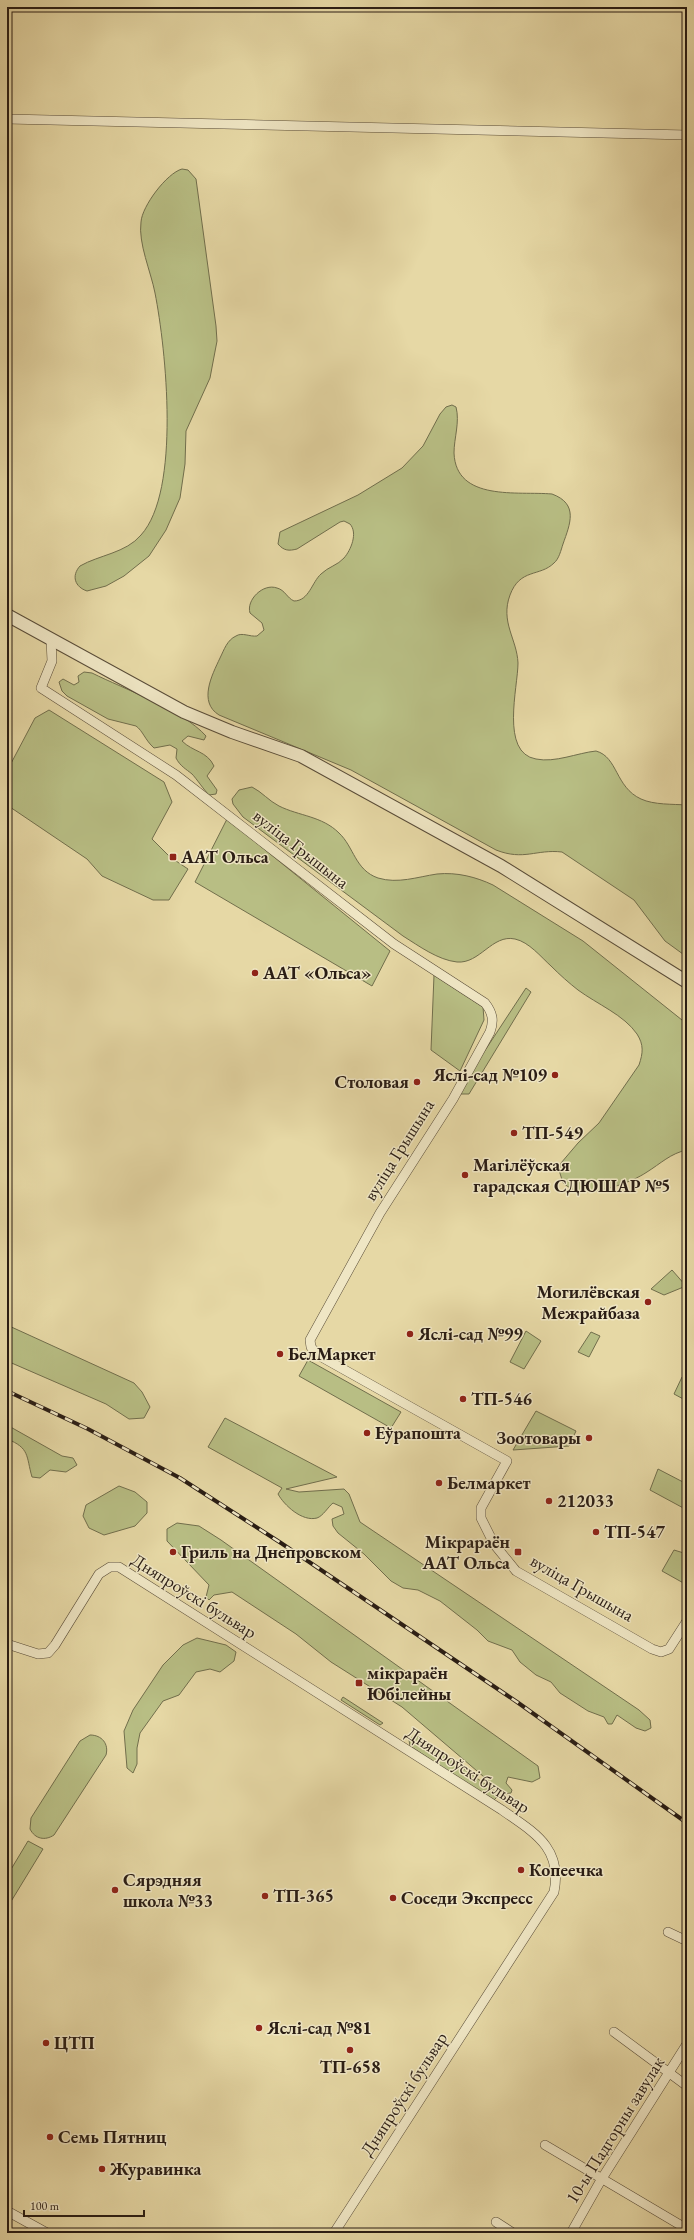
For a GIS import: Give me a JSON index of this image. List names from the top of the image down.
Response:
{
  "streets": {
    "street": ["вуліца Грышына", "Дняпроўскі бульвар", "10-ы Падгорны завулак"]
  },
  "places": {
    "transit": ["ААТ Ольса", "Мікрараён ААТ Ольса", "мікрараён Юбілейны"],
    "other": [
      "ААТ «Ольса»",
      "Яслі-сад №109",
      "Столовая",
      "ТП-549",
      "Магілёўская гарадская СДЮШАР №5",
      "Могилёвская Межрайбаза",
      "Яслі-сад №99",
      "БелМаркет",
      "ТП-546",
      "Еўрапошта",
      "Зоотовары",
      "Белмаркет",
      "212033",
      "ТП-547",
      "Гриль на Днепровском",
      "Копеечка",
      "Сярэдняя школа №33",
      "ТП-365",
      "Соседи Экспресс",
      "Яслі-сад №81",
      "ЦТП",
      "ТП-658",
      "Семь Пятниц",
      "Журавинка"
    ]
  },
  "scale_bar": "100 m"
}
